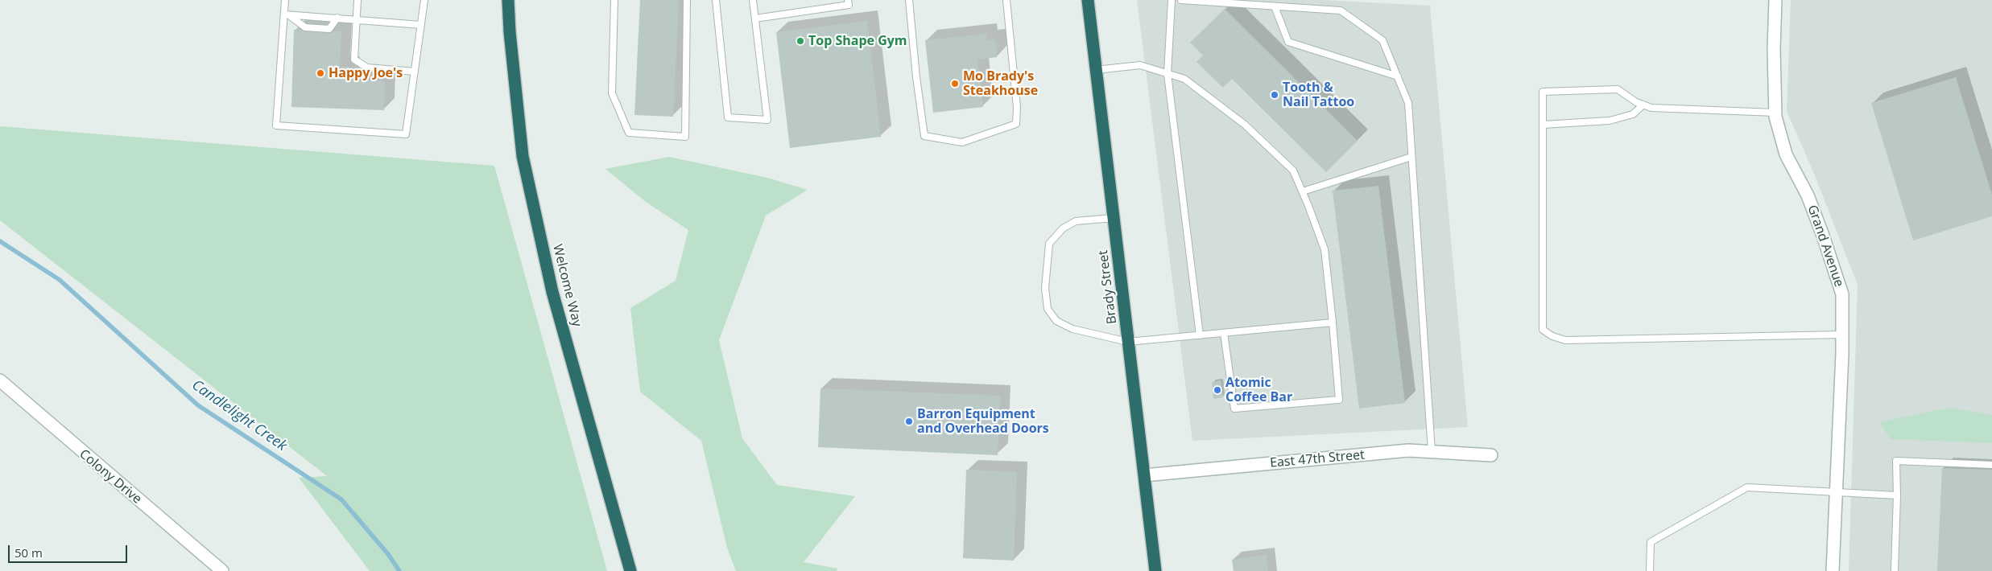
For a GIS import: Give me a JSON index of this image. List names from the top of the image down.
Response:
{
  "streets": {
    "highway": ["Welcome Way", "Brady Street"],
    "street": ["Grand Avenue", "East 47th Street", "Colony Drive"]
  },
  "crossings": [
    ["Brady Street", "East 47th Street"]
  ],
  "water": ["Candlelight Creek"],
  "places": [
    "Top Shape Gym",
    "Happy Joe's",
    "Mo Brady's Steakhouse",
    "Tooth & Nail Tattoo",
    "Atomic Coffee Bar",
    "Barron Equipment and Overhead Doors"
  ],
  "scale_bar": "50 m"
}
